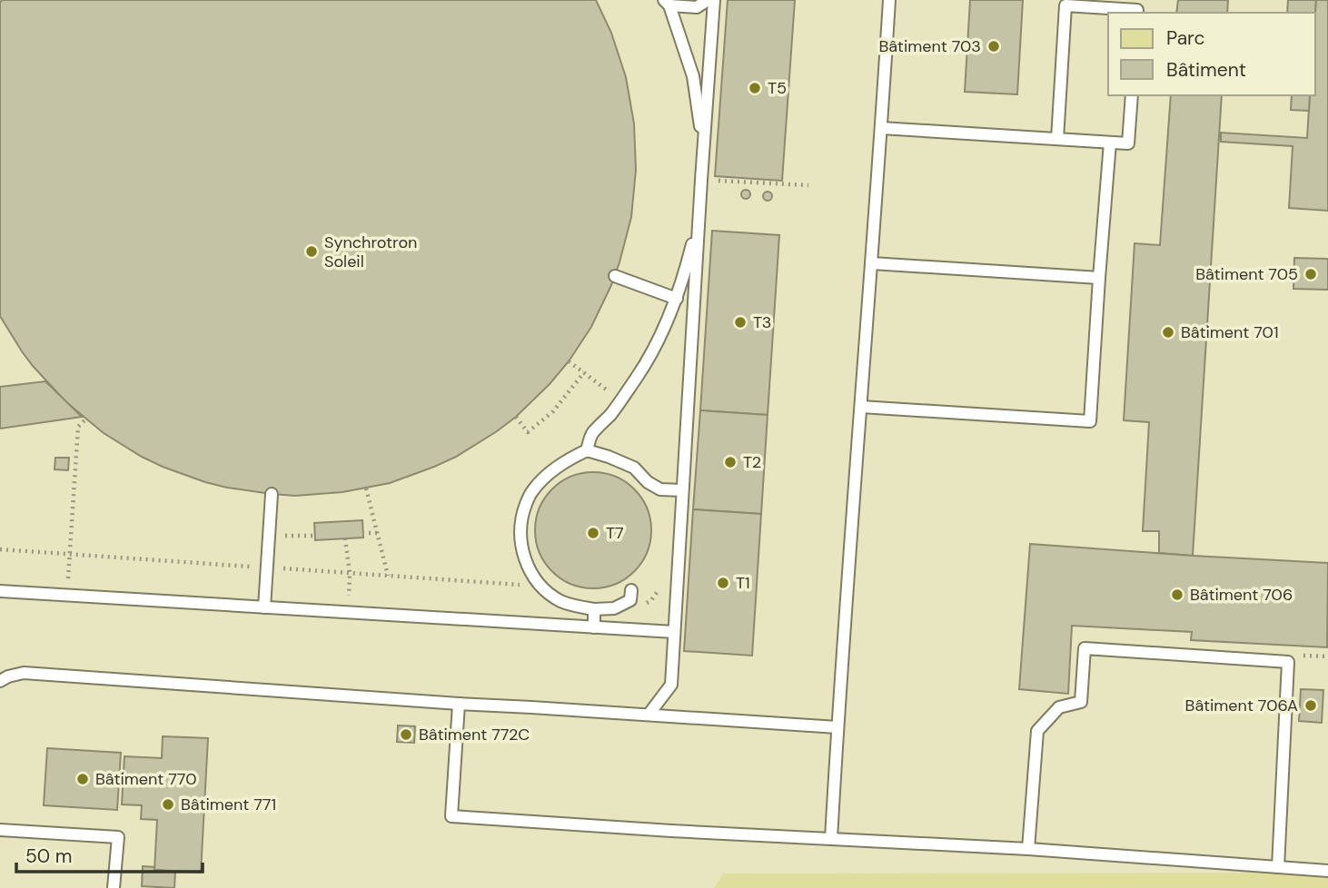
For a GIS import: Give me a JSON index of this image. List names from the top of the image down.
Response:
{
  "places": [
    "Bâtiment 703",
    "T5",
    "Synchrotron Soleil",
    "Bâtiment 705",
    "T3",
    "Bâtiment 701",
    "T2",
    "T7",
    "T1",
    "Bâtiment 706",
    "Bâtiment 706A",
    "Bâtiment 772C",
    "Bâtiment 770",
    "Bâtiment 771"
  ],
  "legend": ["Parc", "Bâtiment"],
  "scale_bar": "50 m"
}
